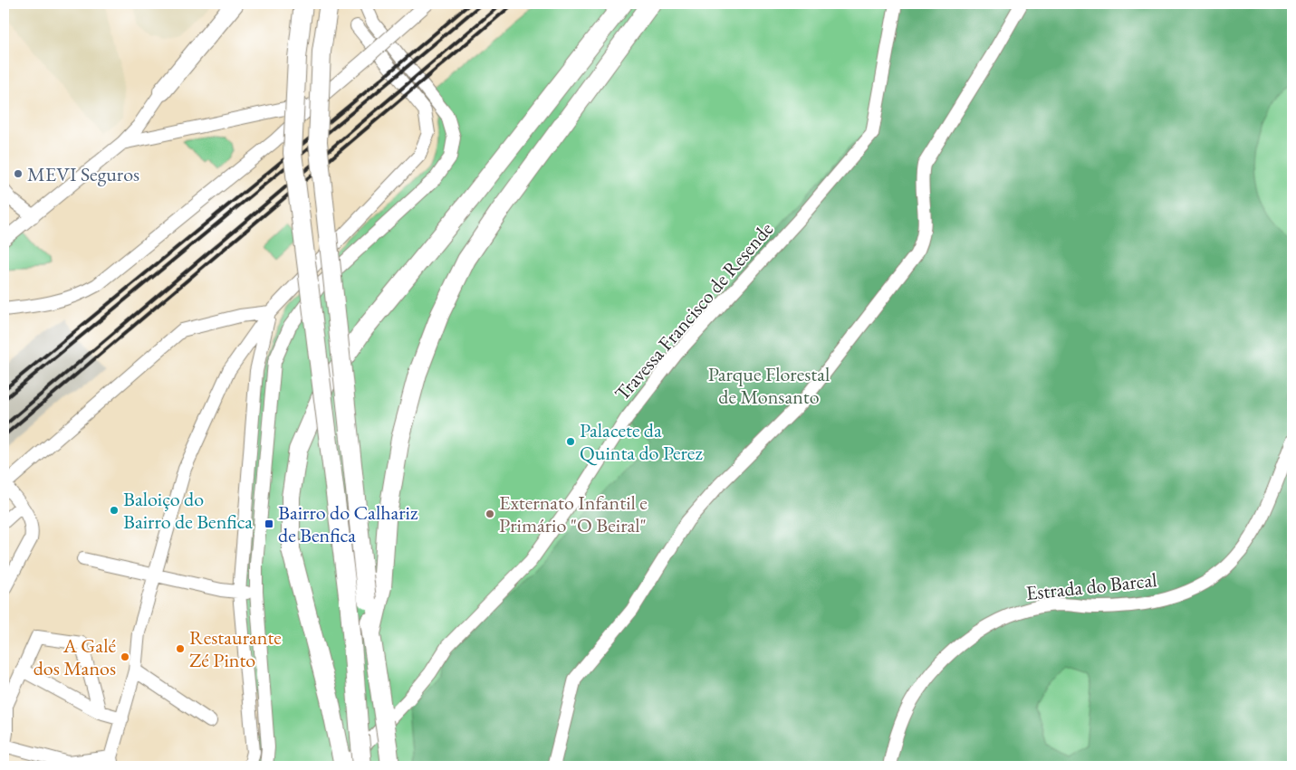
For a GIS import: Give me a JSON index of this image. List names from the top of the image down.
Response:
{
  "streets": {
    "street": ["Travessa Francisco de Resende", "Estrada do Barcal"]
  },
  "parks": ["Parque Florestal de Monsanto"],
  "places": {
    "other": [
      "MEVI Seguros",
      "Palacete da Quinta do Perez",
      "Baloiço do Bairro de Benfica",
      "Externato Infantil e Primário \"O Beiral\"",
      "Restaurante Zé Pinto",
      "A Galé dos Manos"
    ],
    "transit": ["Bairro do Calhariz de Benfica"]
  }
}
